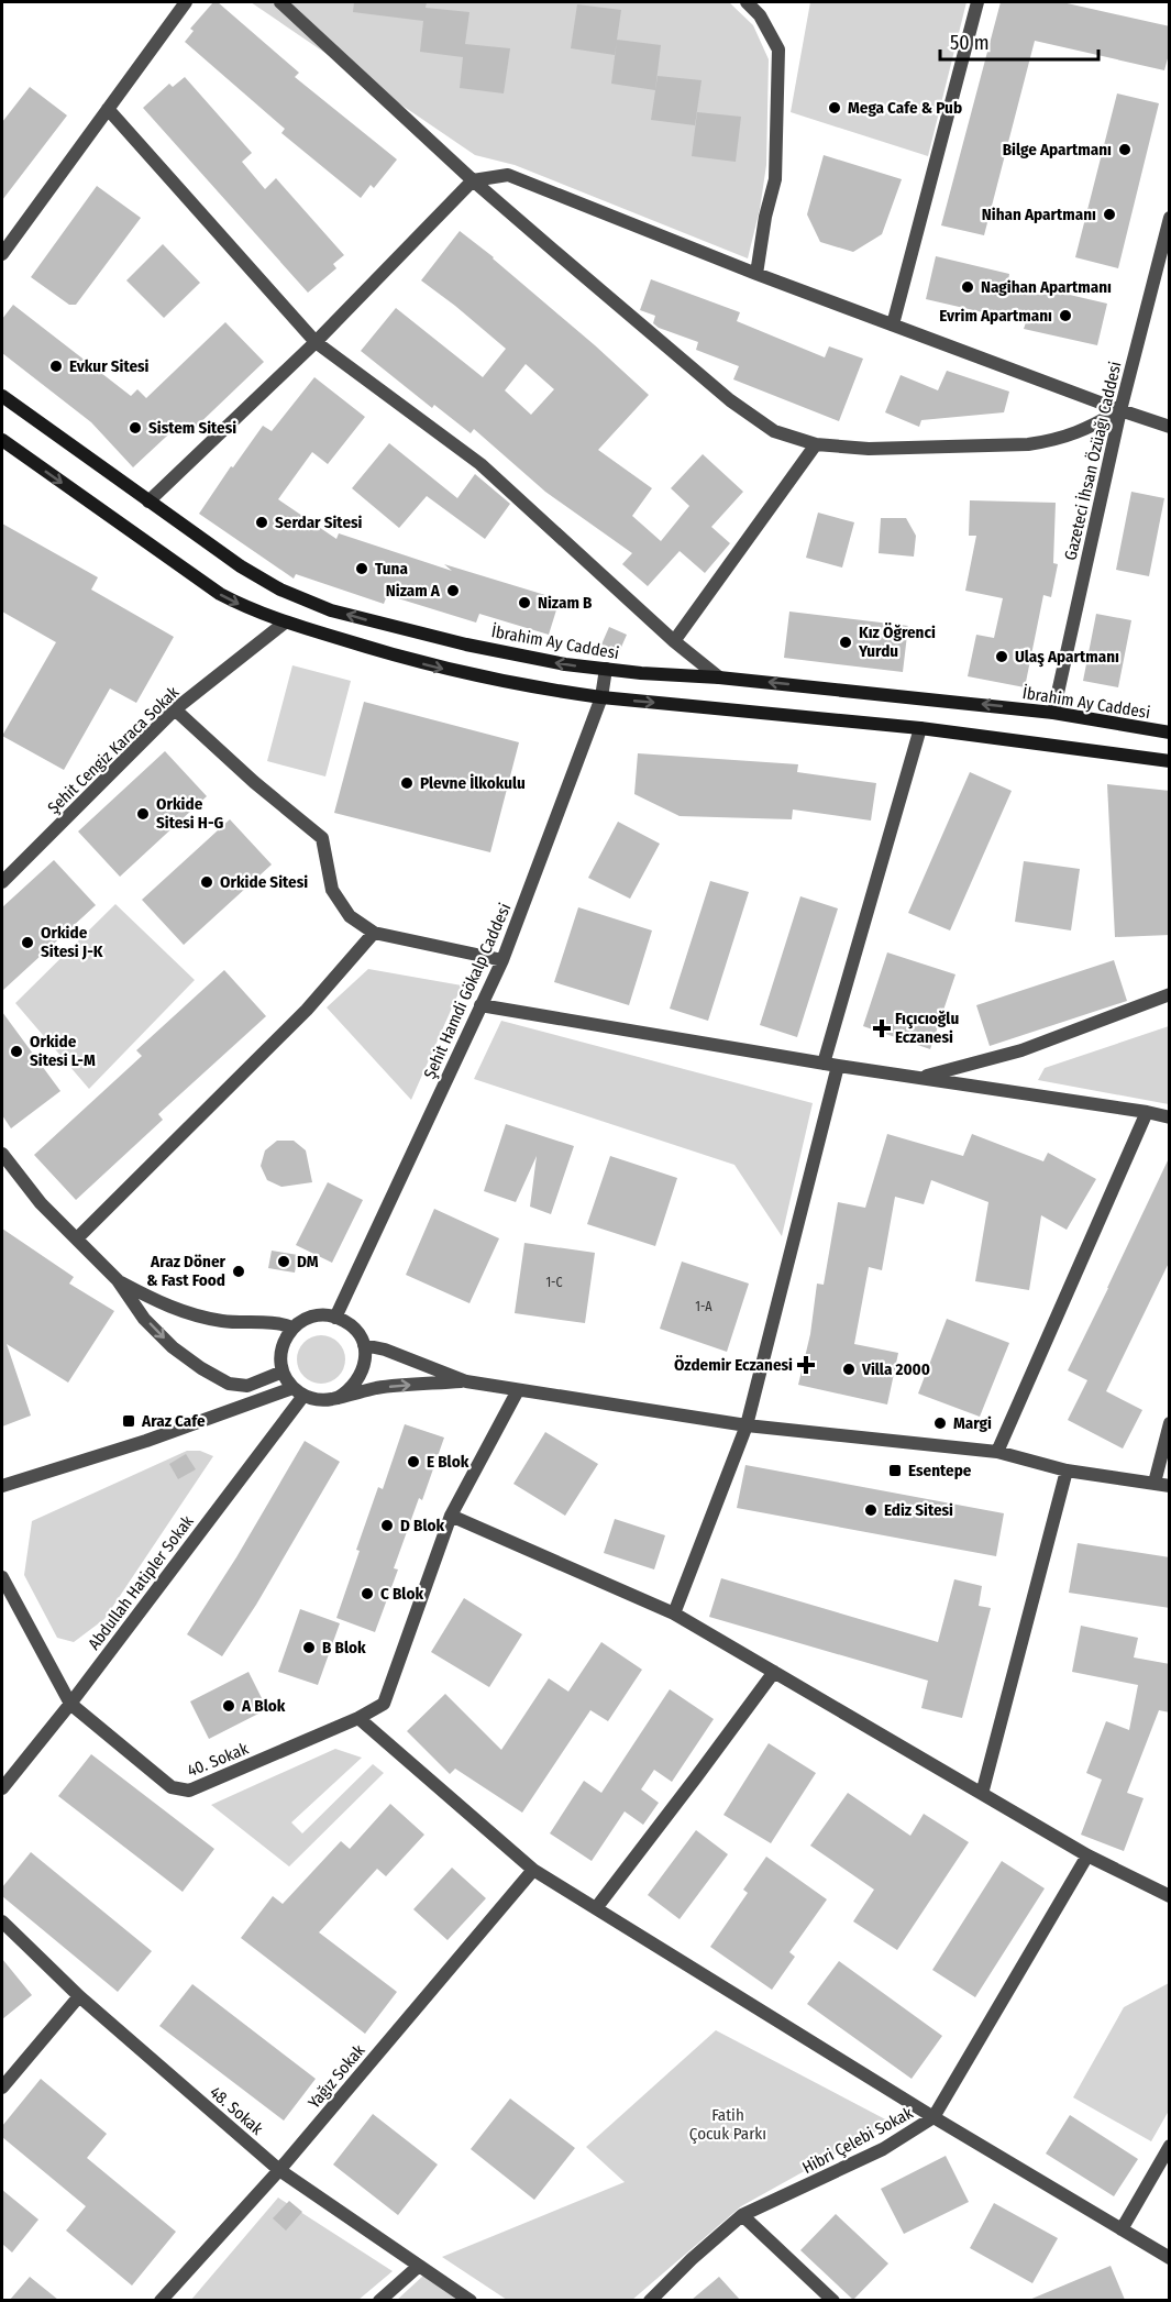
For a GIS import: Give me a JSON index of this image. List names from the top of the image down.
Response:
{
  "streets": {
    "main road": ["İbrahim Ay Caddesi"],
    "street": [
      "Gazeteci İhsan Özüağı Caddesi",
      "Şehit Cengiz Karaca Sokak",
      "Şehit Hamdi Gökalp Caddesi",
      "Abdullah Hatipler Sokak",
      "40. Sokak",
      "Yağız Sokak",
      "48. Sokak",
      "Hibri Çelebi Sokak"
    ]
  },
  "crossings": [
    ["Gazeteci İhsan Özüağı Caddesi", "İbrahim Ay Caddesi"],
    ["İbrahim Ay Caddesi", "Şehit Hamdi Gökalp Caddesi"],
    ["Şehit Hamdi Gökalp Caddesi", "Abdullah Hatipler Sokak"],
    ["Abdullah Hatipler Sokak", "40. Sokak"],
    ["Yağız Sokak", "48. Sokak"]
  ],
  "parks": ["Fatih Çocuk Parkı"],
  "places": {
    "other": [
      "Mega Cafe & Pub",
      "Bilge Apartmanı",
      "Nihan Apartmanı",
      "Nagihan Apartmanı",
      "Evrim Apartmanı",
      "Evkur Sitesi",
      "Sistem Sitesi",
      "Serdar Sitesi",
      "Tuna",
      "Nizam A",
      "Nizam B",
      "Kız Öğrenci Yurdu",
      "Ulaş Apartmanı",
      "Plevne İlkokulu",
      "Orkide Sitesi H-G",
      "Orkide Sitesi",
      "Orkide Sitesi J-K",
      "Orkide Sitesi L-M",
      "DM",
      "Araz Döner & Fast Food",
      "Villa 2000",
      "Margi",
      "E Blok",
      "Ediz Sitesi",
      "D Blok",
      "C Blok",
      "B Blok",
      "A Blok"
    ],
    "health": ["Fıçıcıoğlu Eczanesi", "Özdemir Eczanesi"],
    "transit": ["Araz Cafe", "Esentepe"]
  },
  "house_numbers": ["1-C", "1-A"],
  "scale_bar": "50 m"
}
